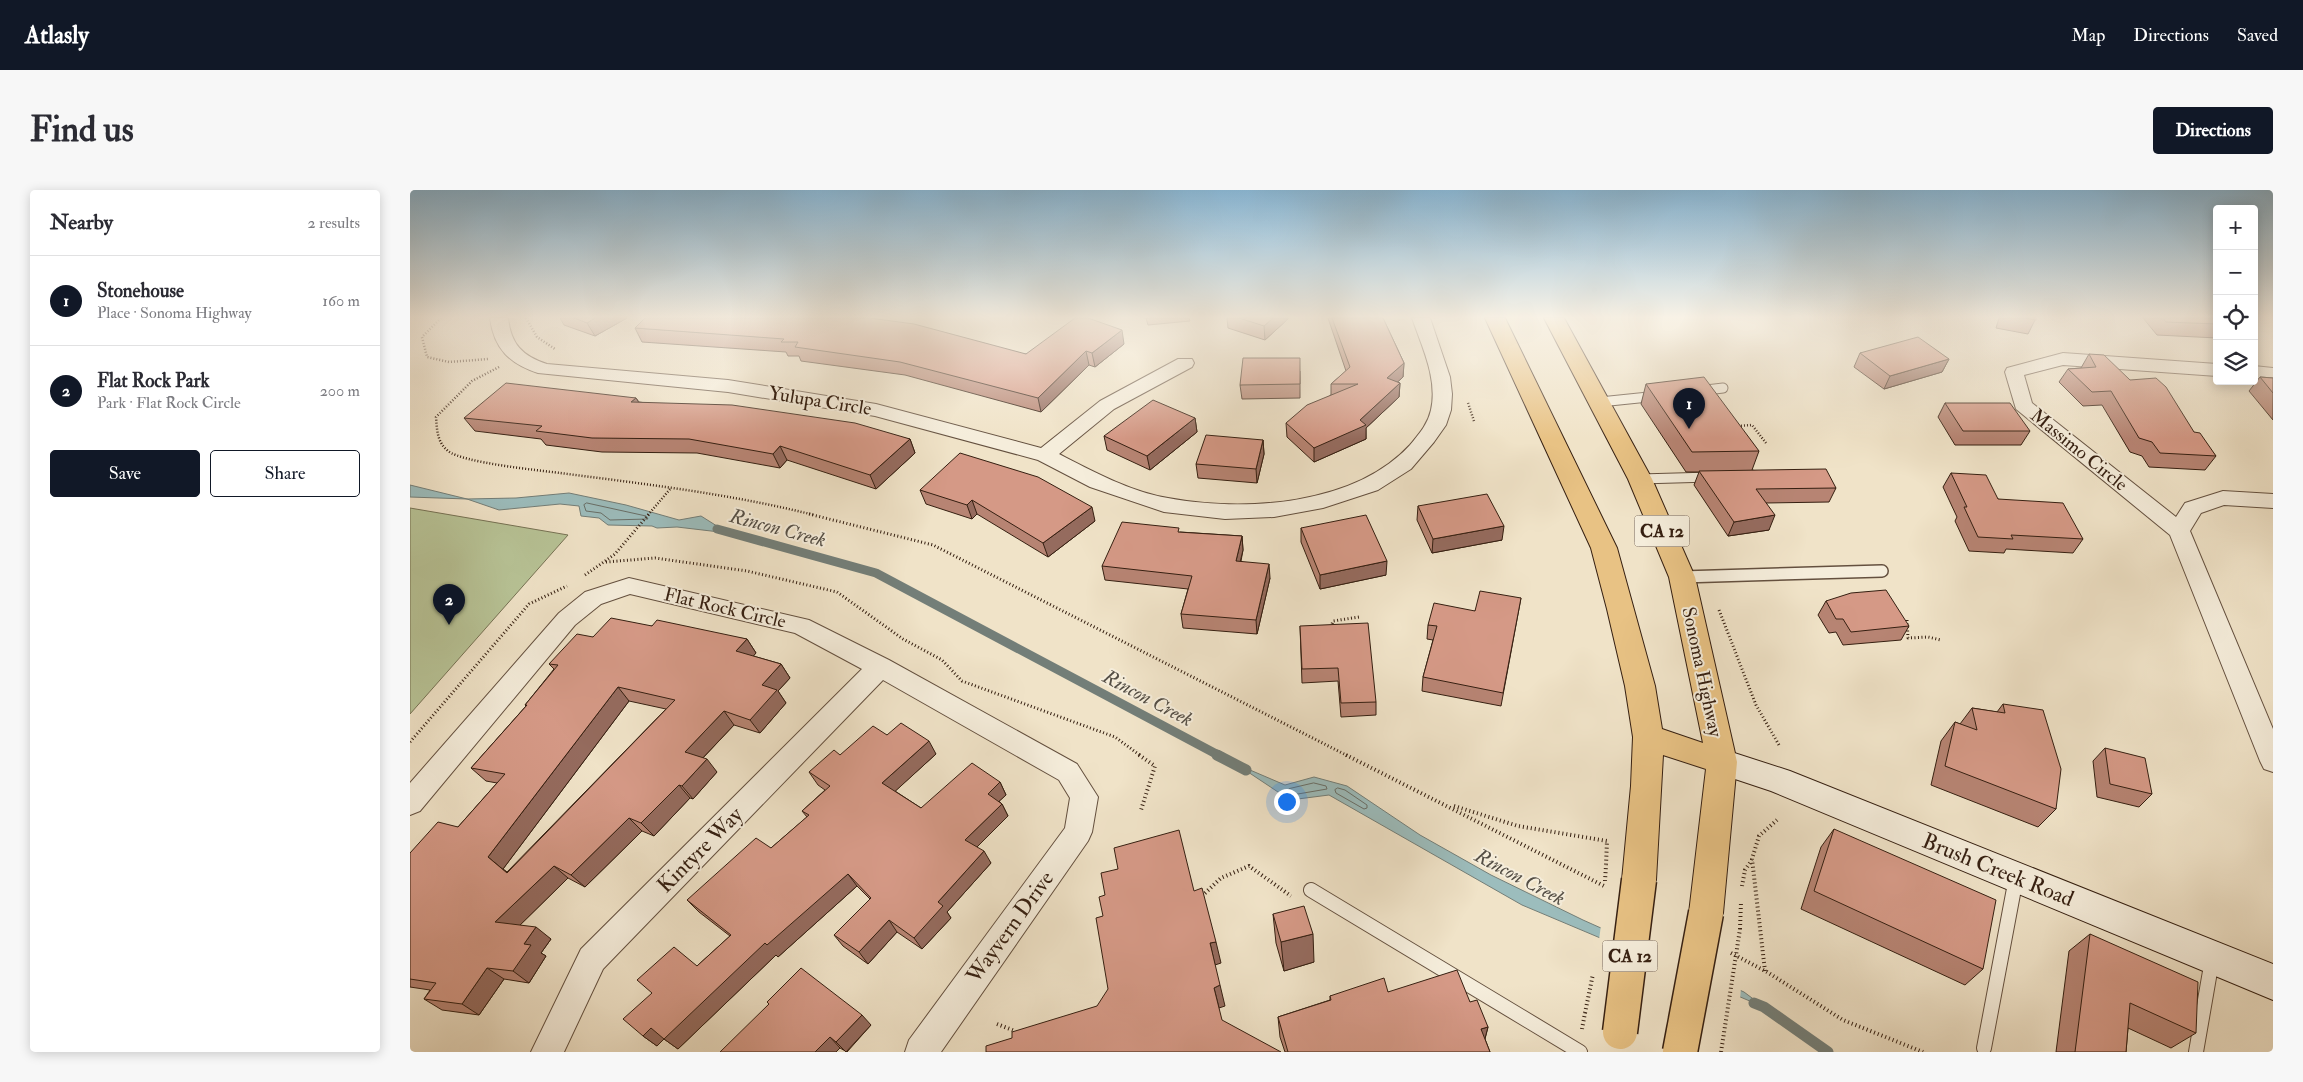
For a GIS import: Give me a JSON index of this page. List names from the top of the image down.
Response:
{
  "streets": {
    "main road": ["CA 12", "Sonoma Highway"],
    "street": [
      "Yulupa Circle",
      "Massimo Circle",
      "Flat Rock Circle",
      "Kintyre Way",
      "Brush Creek Road",
      "Wayvern Drive"
    ]
  },
  "crossings": [
    ["Flat Rock Circle", "Kintyre Way"],
    ["Flat Rock Circle", "Wayvern Drive"],
    ["Sonoma Highway", "Brush Creek Road"]
  ],
  "water": ["Rincon Creek"],
  "page": {
    "header": "Atlasly",
    "nav": ["Map", "Directions", "Saved"],
    "buttons": [
      "Directions",
      ["Save", "Share"]
    ],
    "title": "Find us",
    "heading": ["Nearby", "2 results"],
    "map_buttons": ["+", "−"],
    "list": [
      {
        "mark": "1",
        "name": "Stonehouse",
        "note": "Place · Sonoma Highway",
        "value": "160 m"
      },
      {
        "mark": "2",
        "name": "Flat Rock Park",
        "note": "Park · Flat Rock Circle",
        "value": "200 m"
      }
    ],
    "pins": ["1", "2"]
  }
}
